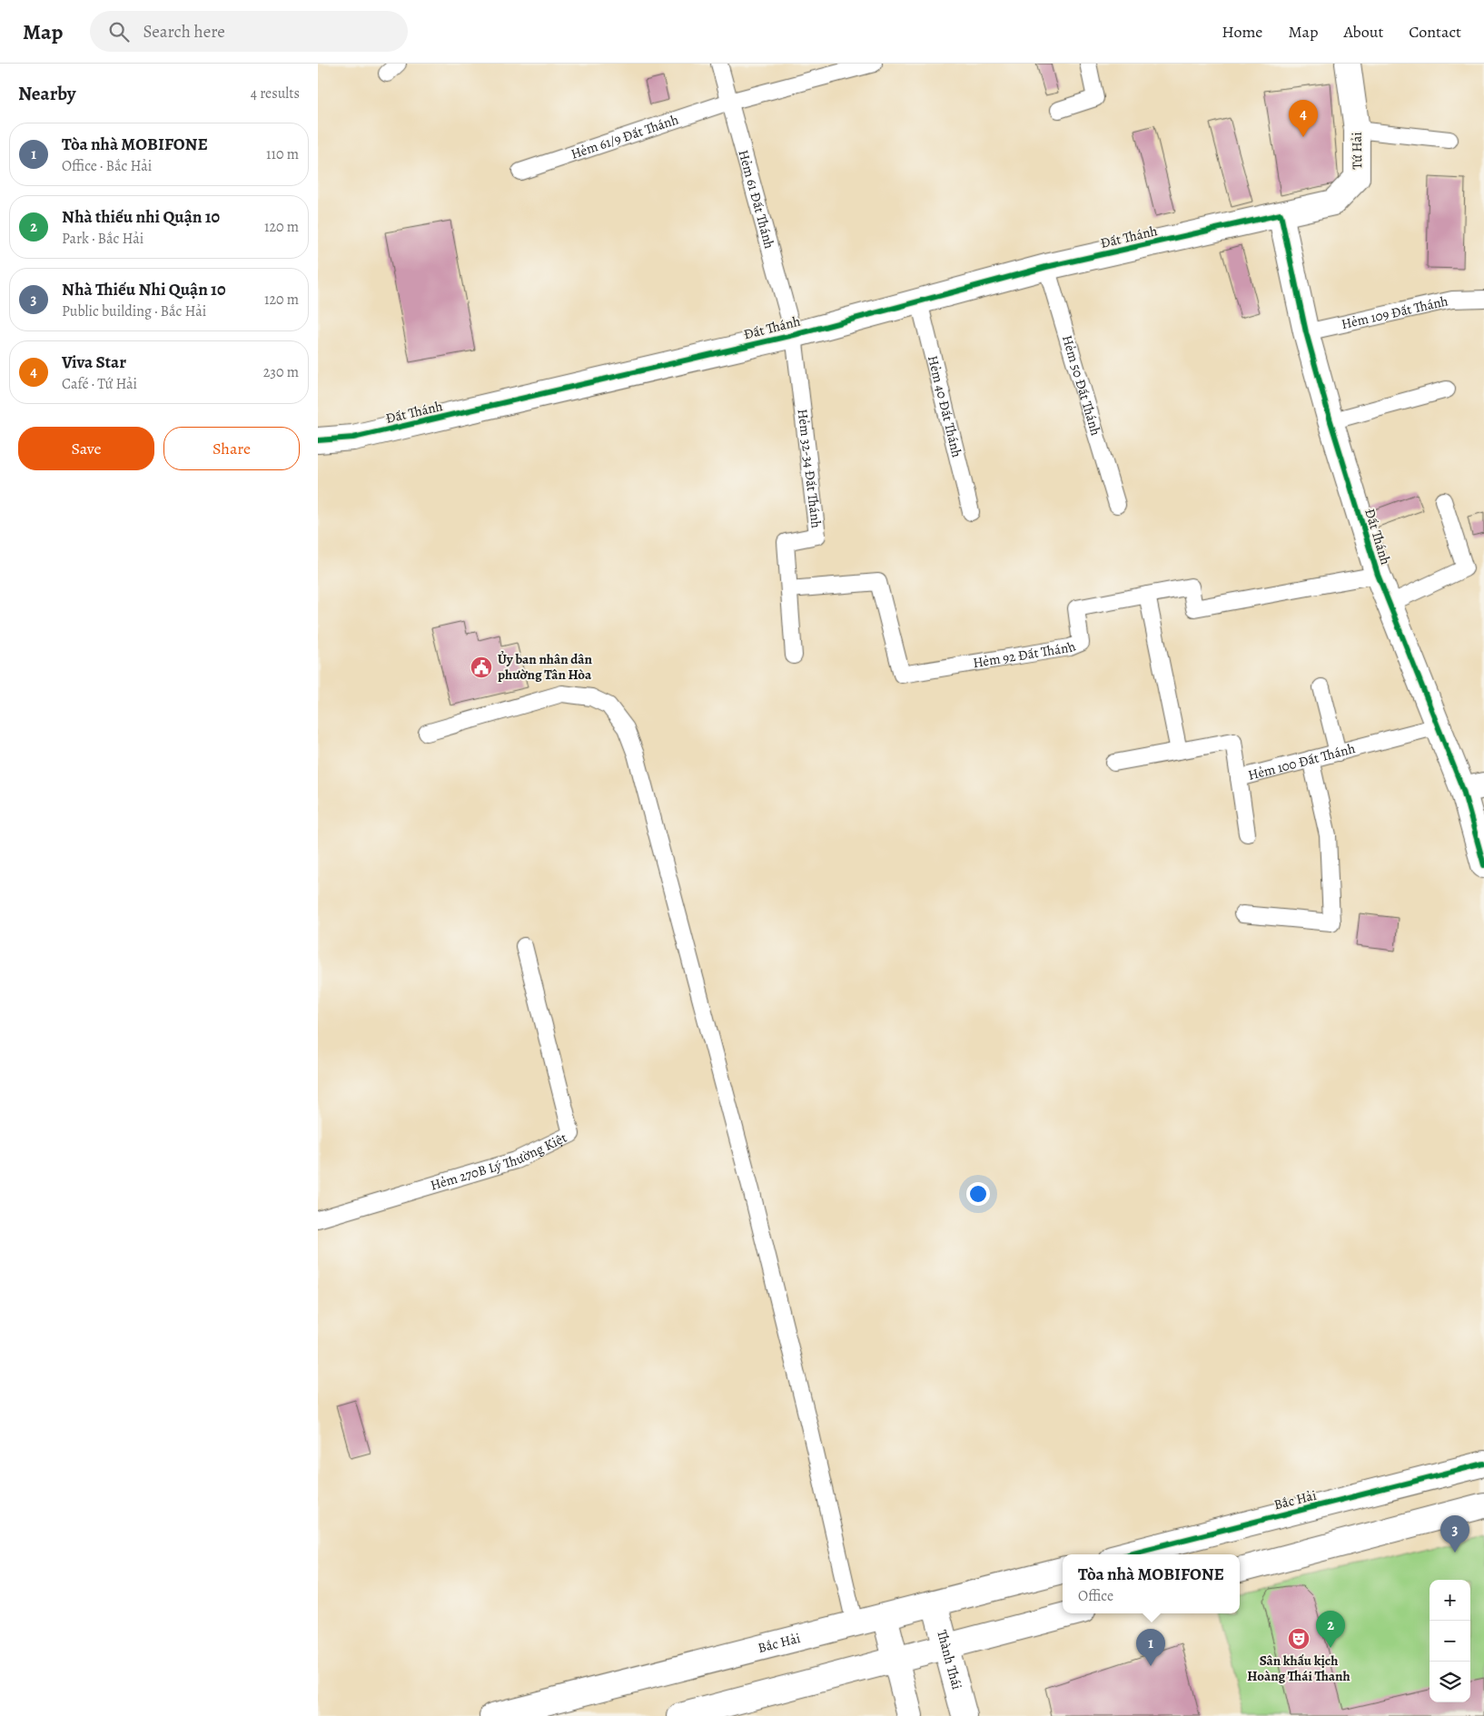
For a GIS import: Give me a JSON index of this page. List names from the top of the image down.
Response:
{
  "streets": {
    "street": [
      "Tứ Hải",
      "Đất Thánh",
      "Bắc Hải",
      "Thành Thái"
    ],
    "lane": [
      "Hẻm 61/9 Đất Thánh",
      "Hẻm 61 Đất Thánh",
      "Hẻm 109 Đất Thánh",
      "Hẻm 50 Đất Thánh",
      "Hẻm 40 Đất Thánh",
      "Hẻm 32-34 Đất Thánh",
      "Hẻm 92 Đất Thánh",
      "Hẻm 100 Đất Thánh",
      "Hẻm 270B Lý Thường Kiệt"
    ]
  },
  "crossings": [
    ["Hẻm 61/9 Đất Thánh", "Hẻm 61 Đất Thánh"],
    ["Tứ Hải", "Đất Thánh"],
    ["Hẻm 61 Đất Thánh", "Đất Thánh"],
    ["Hẻm 61 Đất Thánh", "Hẻm 32-34 Đất Thánh"],
    ["Đất Thánh", "Hẻm 109 Đất Thánh"],
    ["Đất Thánh", "Hẻm 50 Đất Thánh"],
    ["Đất Thánh", "Hẻm 40 Đất Thánh"],
    ["Đất Thánh", "Hẻm 32-34 Đất Thánh"],
    ["Đất Thánh", "Hẻm 92 Đất Thánh"],
    ["Đất Thánh", "Hẻm 100 Đất Thánh"],
    ["Hẻm 32-34 Đất Thánh", "Hẻm 92 Đất Thánh"],
    ["Bắc Hải", "Thành Thái"]
  ],
  "places": {
    "public building": ["Ủy ban nhân dân phường Tân Hòa"],
    "theatre": ["Sân khấu kịch Hoàng Thái Thanh"]
  },
  "page": {
    "header": "Map",
    "search": "Search here",
    "nav": [
      "Home",
      "Map",
      "About",
      "Contact"
    ],
    "heading": ["Nearby", "4 results"],
    "pins": [
      "4",
      "3",
      "2",
      "1"
    ],
    "list": [
      {
        "mark": "1",
        "name": "Tòa nhà MOBIFONE",
        "note": "Office · Bắc Hải",
        "value": "110 m"
      },
      {
        "mark": "2",
        "name": "Nhà thiếu nhi Quận 10",
        "note": "Park · Bắc Hải",
        "value": "120 m"
      },
      {
        "mark": "3",
        "name": "Nhà Thiếu Nhi Quận 10",
        "note": "Public building · Bắc Hải",
        "value": "120 m"
      },
      {
        "mark": "4",
        "name": "Viva Star",
        "note": "Café · Tứ Hải",
        "value": "230 m"
      }
    ],
    "buttons": ["Save", "Share"],
    "popup": ["Tòa nhà MOBIFONE", "Office"],
    "map_buttons": ["+", "−"]
  }
}
